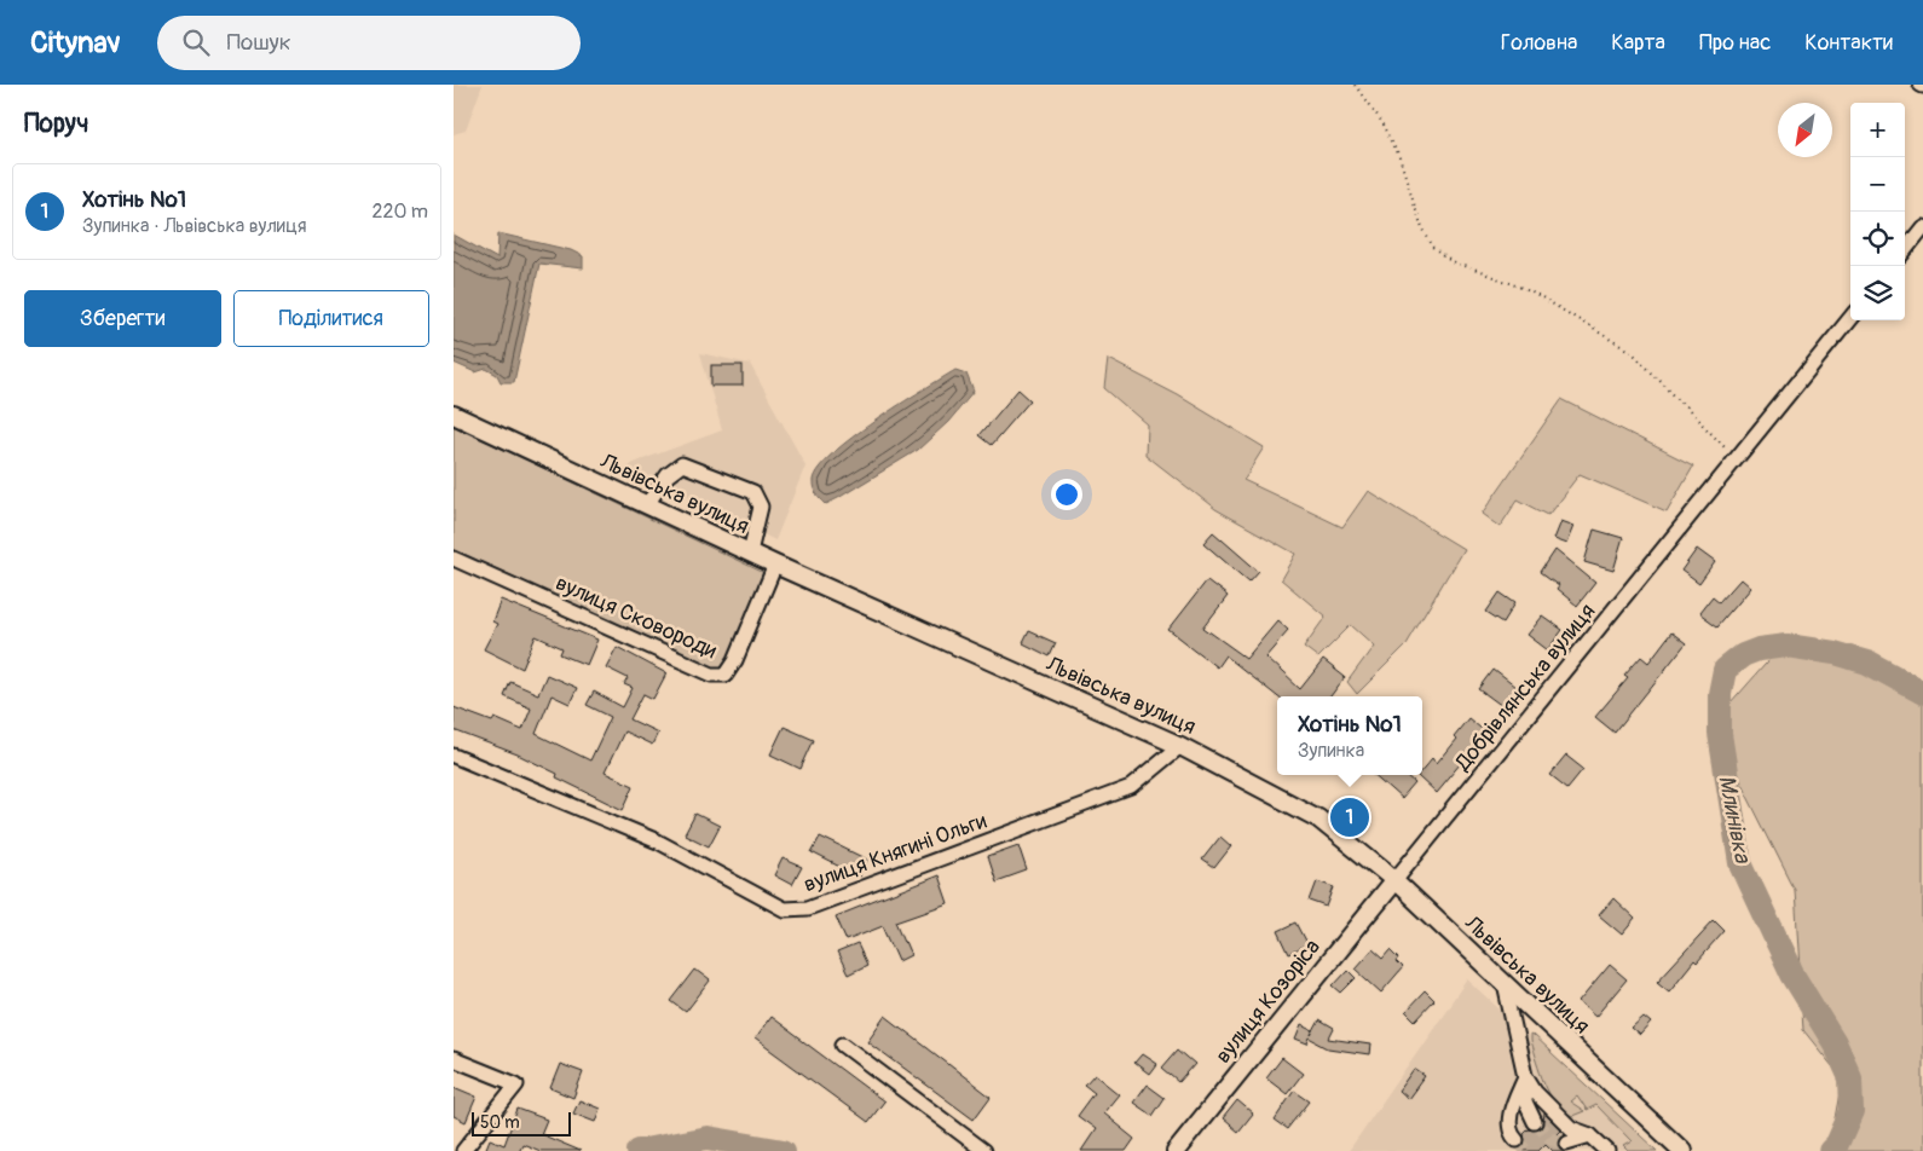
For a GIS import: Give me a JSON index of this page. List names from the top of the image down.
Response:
{
  "streets": {
    "main road": ["Львівська вулиця", "вулиця Козоріса"],
    "street": ["вулиця Сковороди", "Добрівлянська вулиця", "вулиця Княгині Ольги"]
  },
  "crossings": [
    ["Львівська вулиця", "вулиця Сковороди"],
    ["Львівська вулиця", "Добрівлянська вулиця"],
    ["Львівська вулиця", "вулиця Княгині Ольги"],
    ["Львівська вулиця", "вулиця Козоріса"],
    ["Добрівлянська вулиця", "вулиця Козоріса"]
  ],
  "water": ["Млинівка"],
  "scale_bar": "50 m",
  "north": "bottom left",
  "page": {
    "header": "Citynav",
    "search": "Пошук",
    "nav": [
      "Головна",
      "Карта",
      "Про нас",
      "Контакти"
    ],
    "heading": "Поруч",
    "map_buttons": ["+", "−"],
    "list": [
      {
        "mark": "1",
        "name": "Хотінь №1",
        "note": "Зупинка · Львівська вулиця",
        "value": "220 m"
      }
    ],
    "buttons": ["Зберегти", "Поділитися"],
    "popup": ["Хотінь №1", "Зупинка"],
    "pins": "1",
    "scale": "50 m"
  }
}
